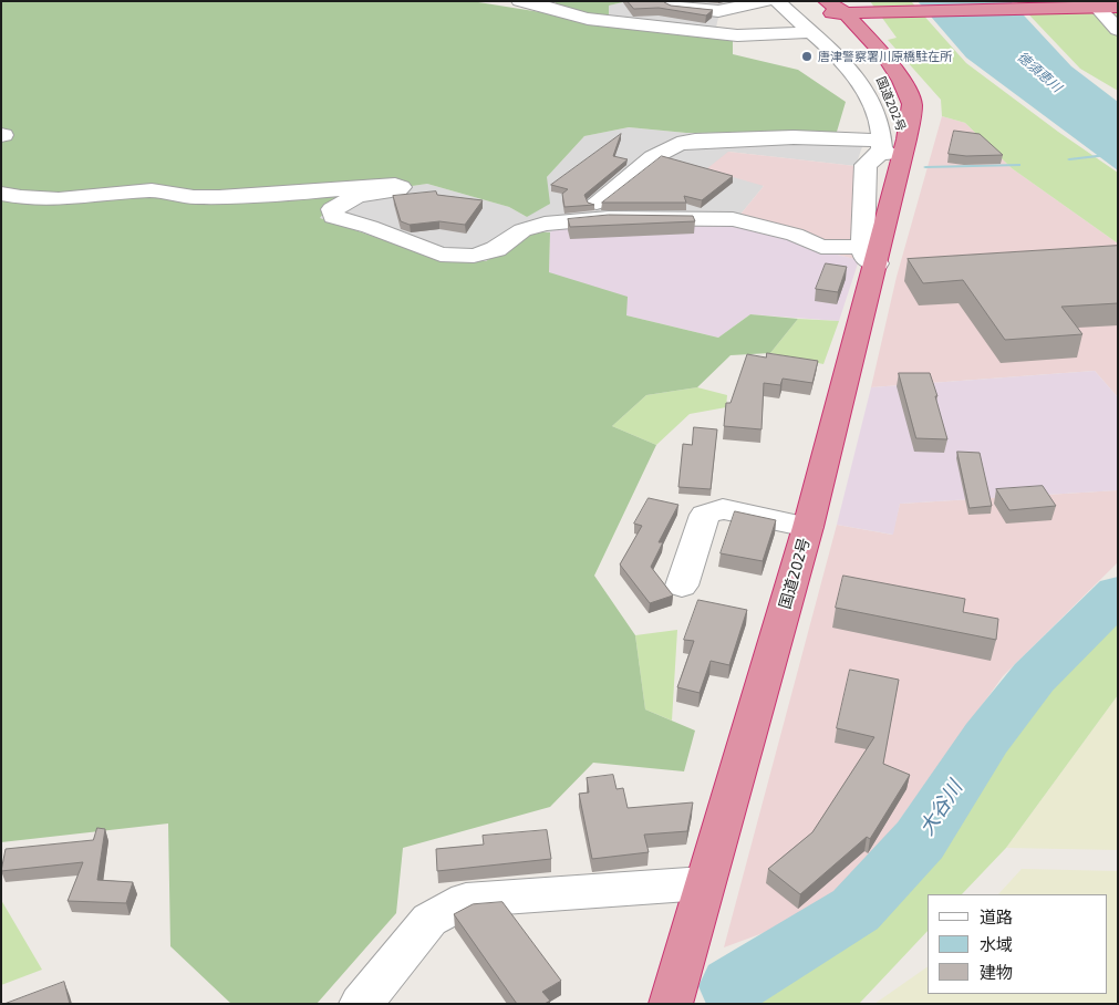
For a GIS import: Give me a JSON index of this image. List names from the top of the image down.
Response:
{
  "streets": {
    "highway": ["国道202号"]
  },
  "water": ["徳須恵川", "大谷川"],
  "places": ["唐津警察署川原橋駐在所"],
  "legend": ["道路", "水域", "建物"]
}
